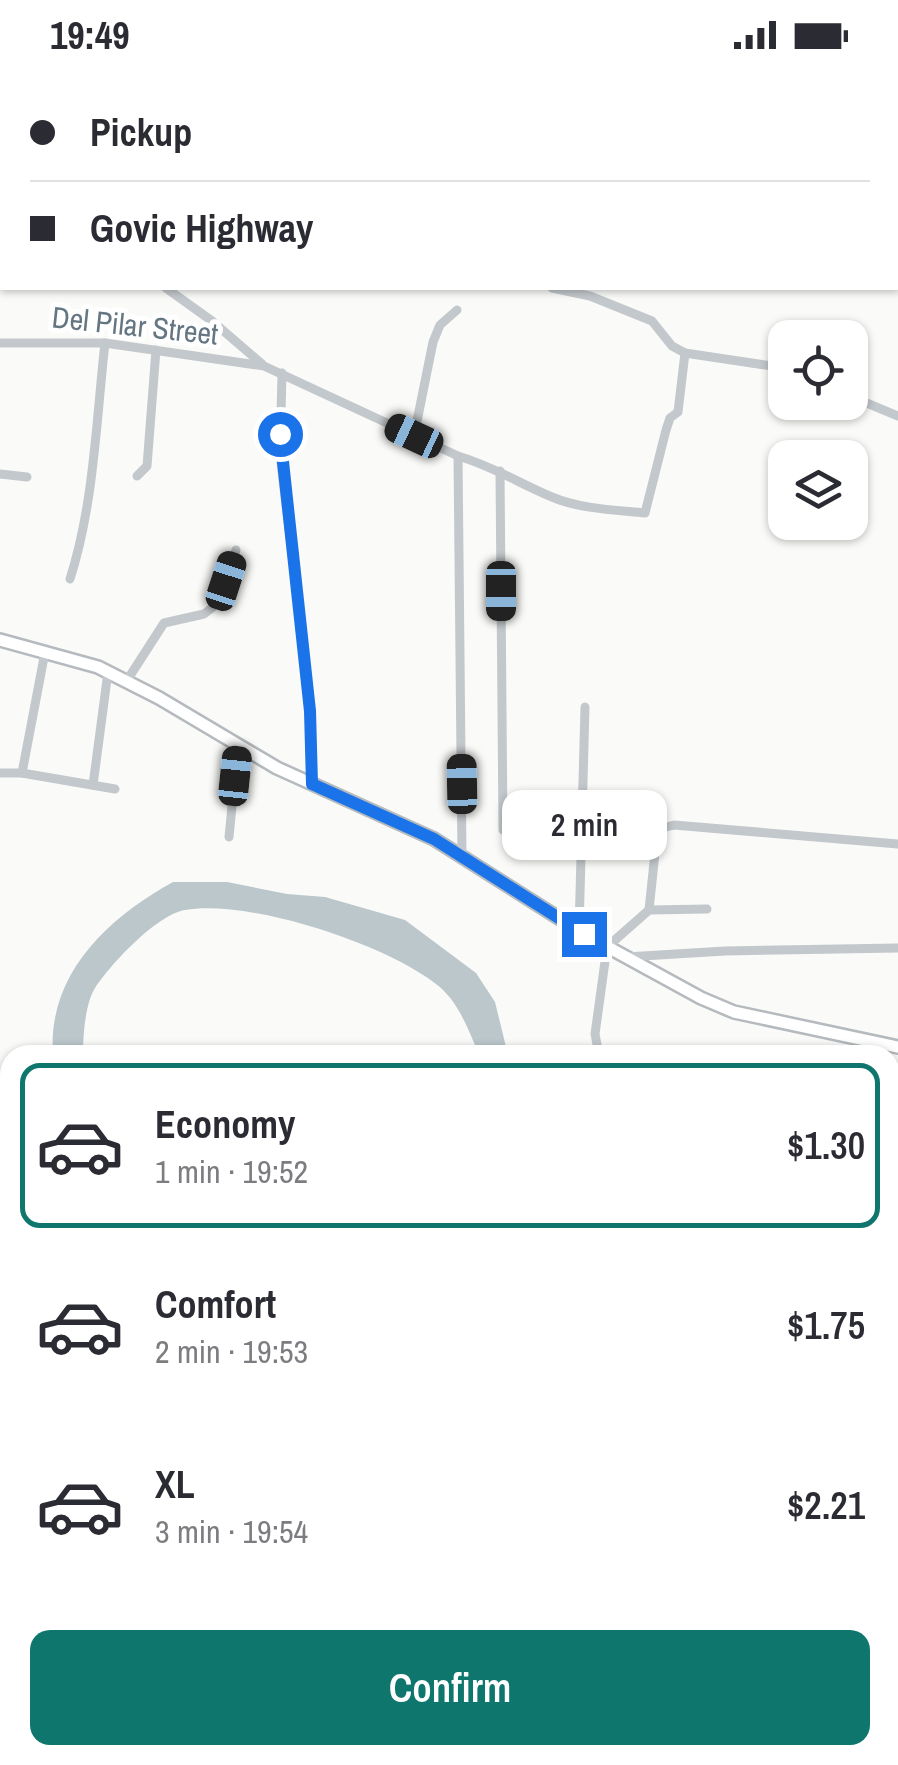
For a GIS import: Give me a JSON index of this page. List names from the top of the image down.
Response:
{
  "streets": {
    "street": ["Del Pilar Street"]
  },
  "page": {
    "status": "19:49",
    "banner": ["Pickup", "Govic Highway"],
    "bubble": "2 min",
    "list": [
      {
        "name": "Economy",
        "note": "1 min · 19:52",
        "value": "$1.30"
      },
      {
        "name": "Comfort",
        "note": "2 min · 19:53",
        "value": "$1.75"
      },
      {
        "name": "XL",
        "note": "3 min · 19:54",
        "value": "$2.21"
      }
    ],
    "buttons": "Confirm"
  }
}
